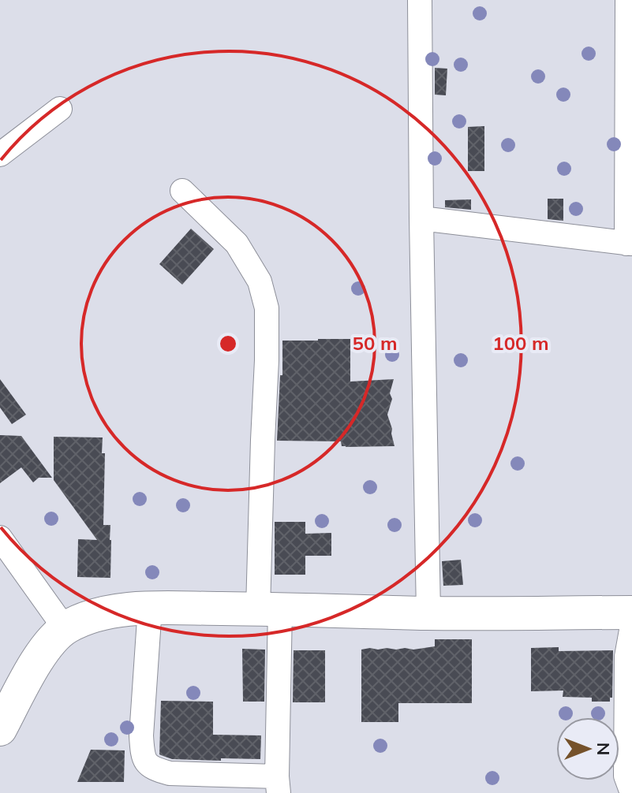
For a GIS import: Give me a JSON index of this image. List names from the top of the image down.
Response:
{
  "north": "right",
  "rings": ["50 m", "100 m"]
}
